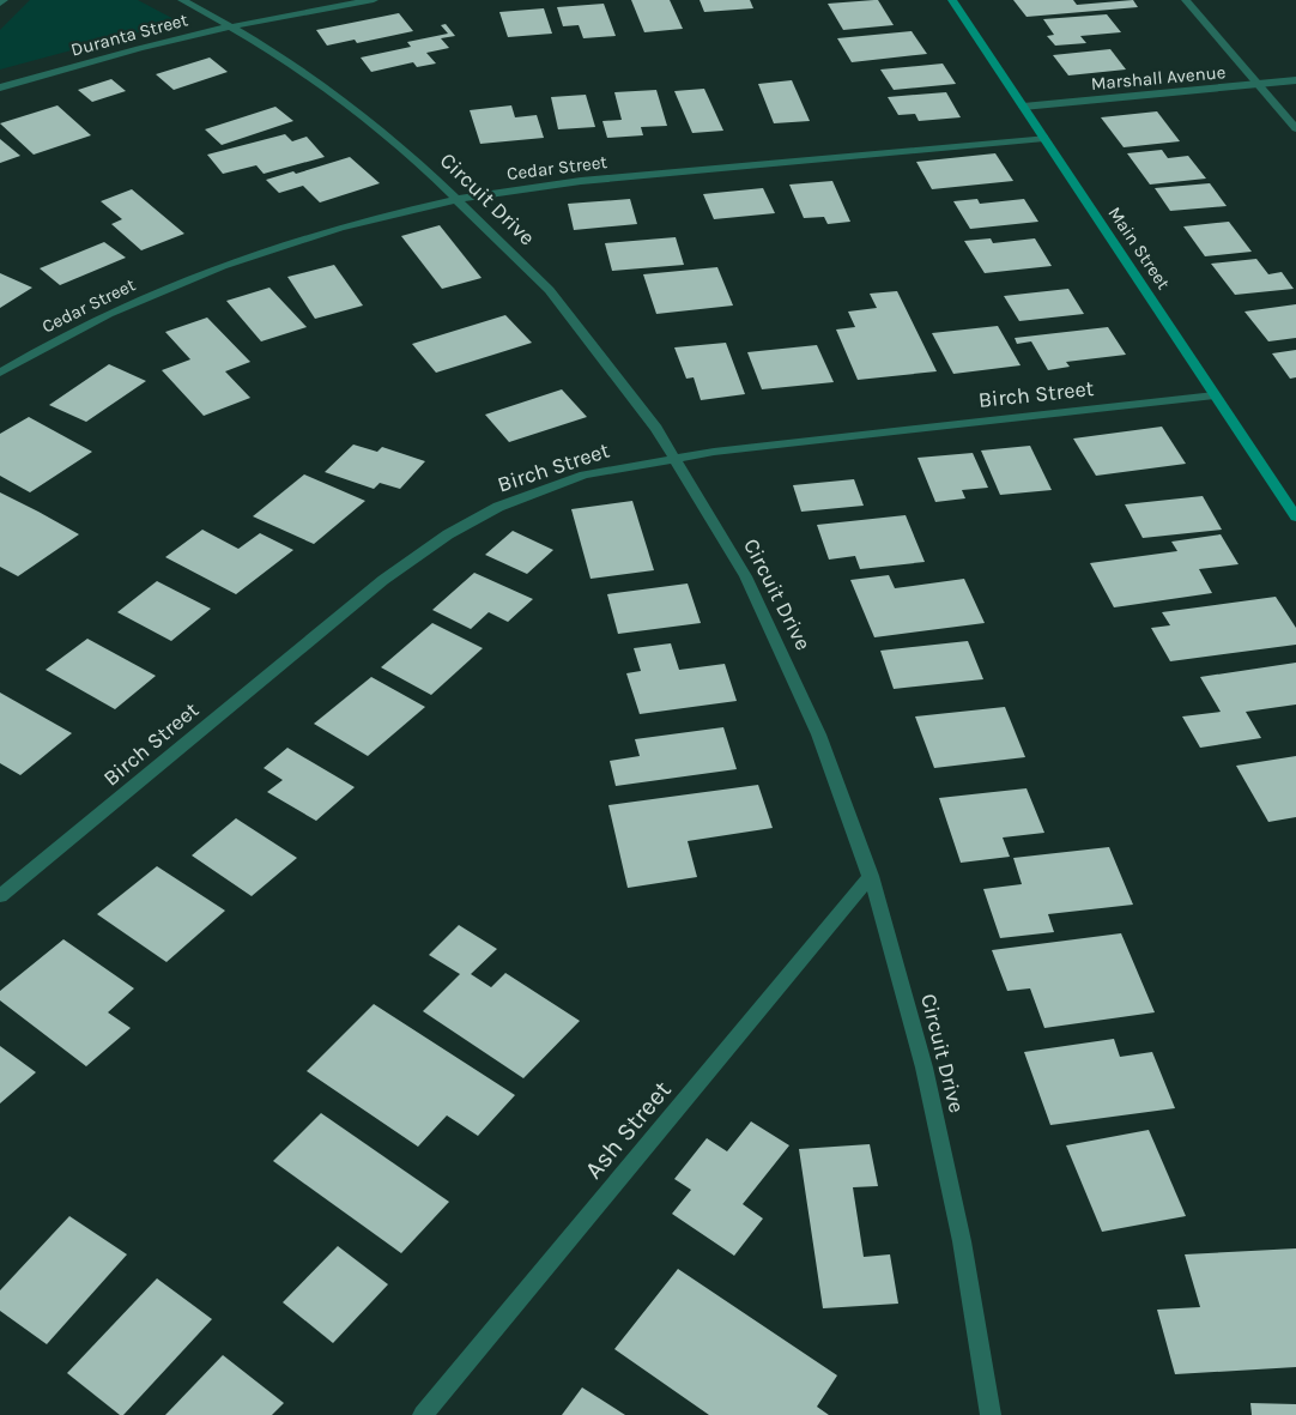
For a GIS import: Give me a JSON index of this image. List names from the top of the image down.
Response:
{
  "streets": {
    "street": [
      "Duranta Street",
      "Marshall Avenue",
      "Cedar Street",
      "Circuit Drive",
      "Main Street",
      "Birch Street",
      "Ash Street"
    ]
  },
  "crossings": [
    ["Duranta Street", "Circuit Drive"],
    ["Marshall Avenue", "Main Street"],
    ["Cedar Street", "Circuit Drive"],
    ["Cedar Street", "Main Street"],
    ["Circuit Drive", "Birch Street"],
    ["Circuit Drive", "Ash Street"],
    ["Main Street", "Birch Street"]
  ]
}
